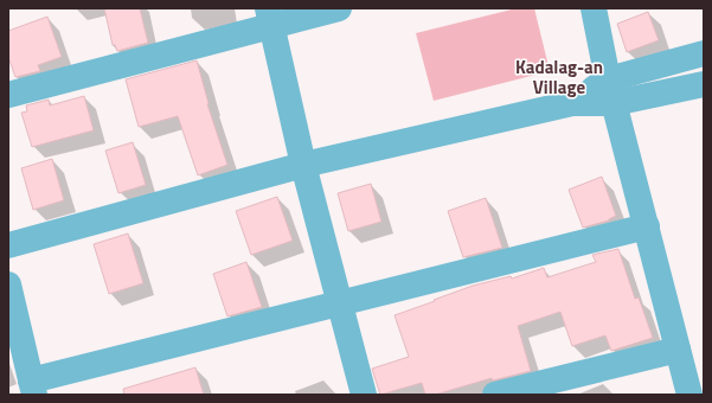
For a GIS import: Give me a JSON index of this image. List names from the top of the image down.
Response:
{
  "districts": ["Kadalag-an Village"]
}
